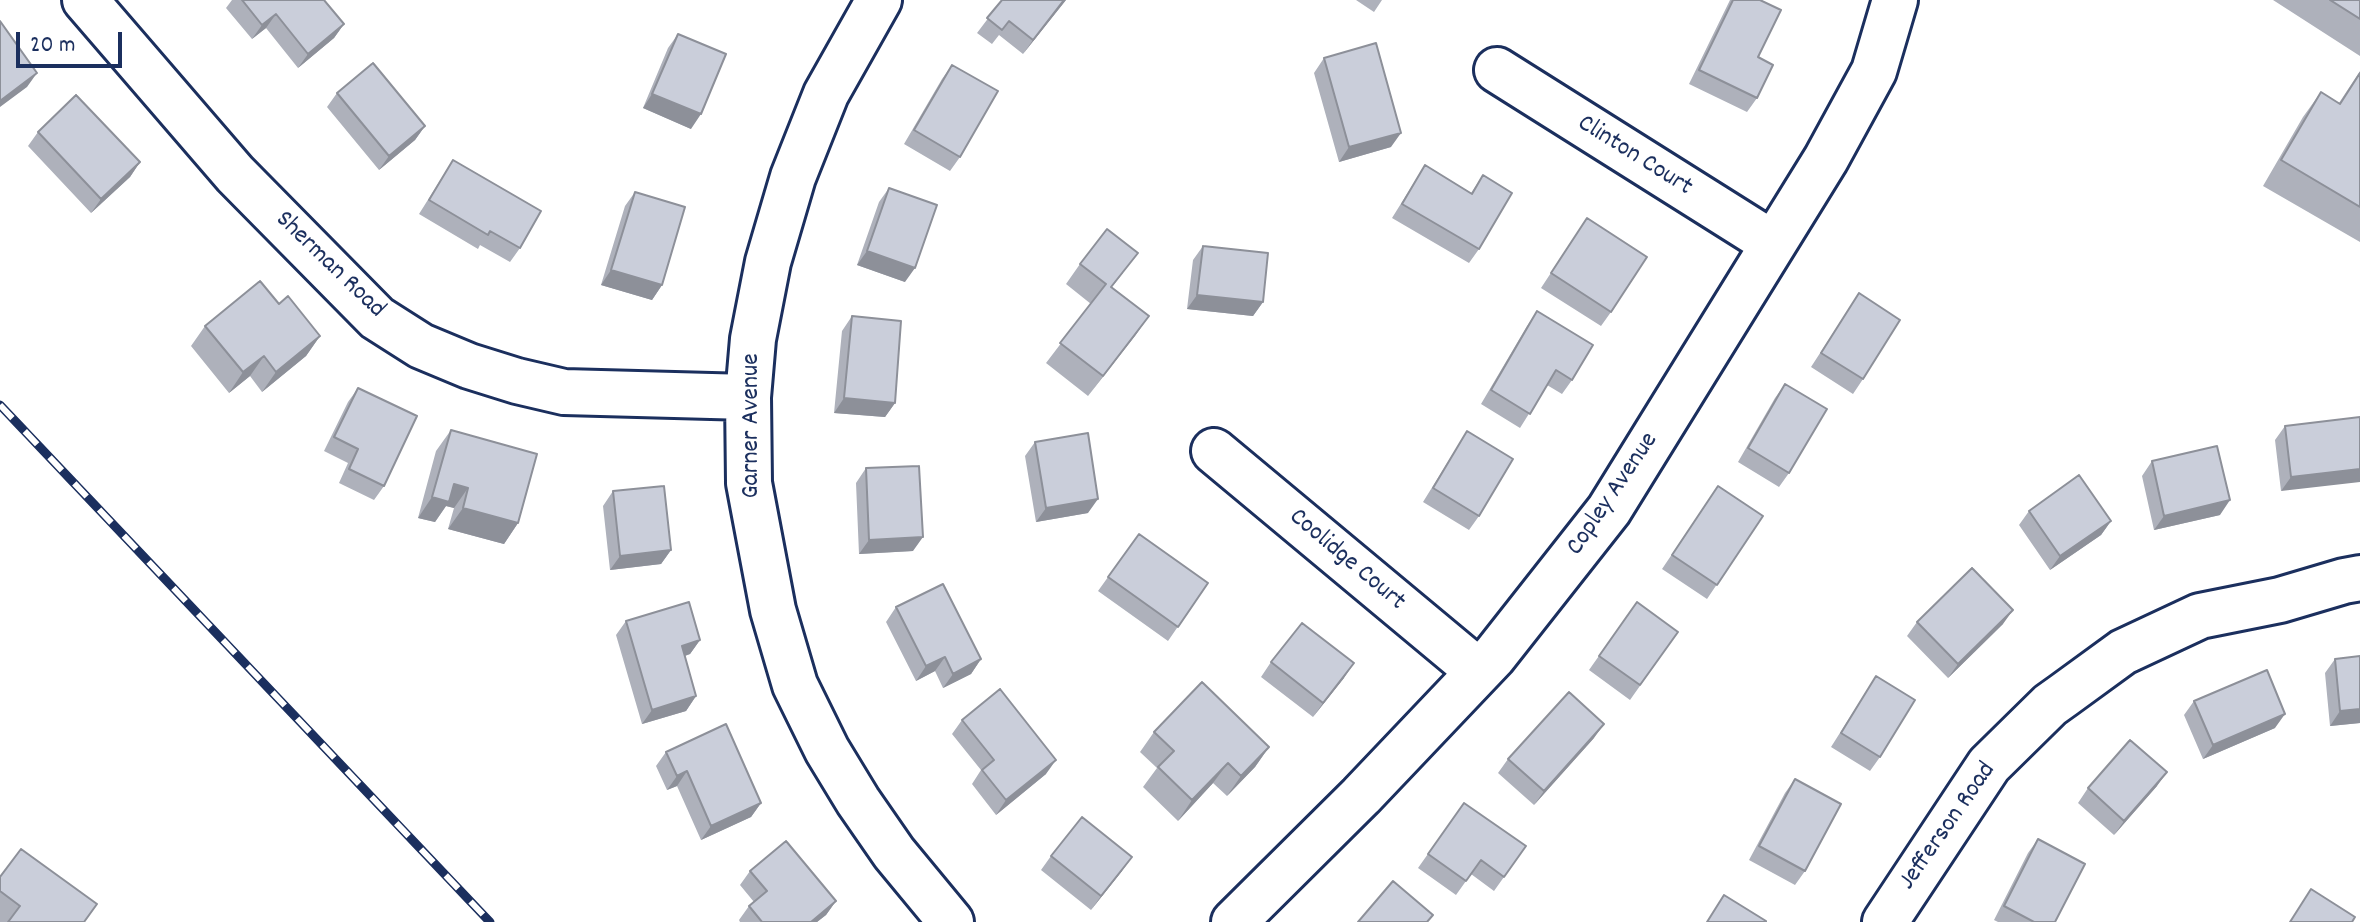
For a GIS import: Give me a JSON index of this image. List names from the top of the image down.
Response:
{
  "streets": {
    "street": [
      "Clinton Court",
      "Sherman Road",
      "Garner Avenue",
      "Copley Avenue",
      "Coolidge Court",
      "Jefferson Road"
    ]
  },
  "crossings": [
    ["Clinton Court", "Copley Avenue"],
    ["Sherman Road", "Garner Avenue"],
    ["Copley Avenue", "Coolidge Court"]
  ],
  "scale_bar": "20 m"
}
